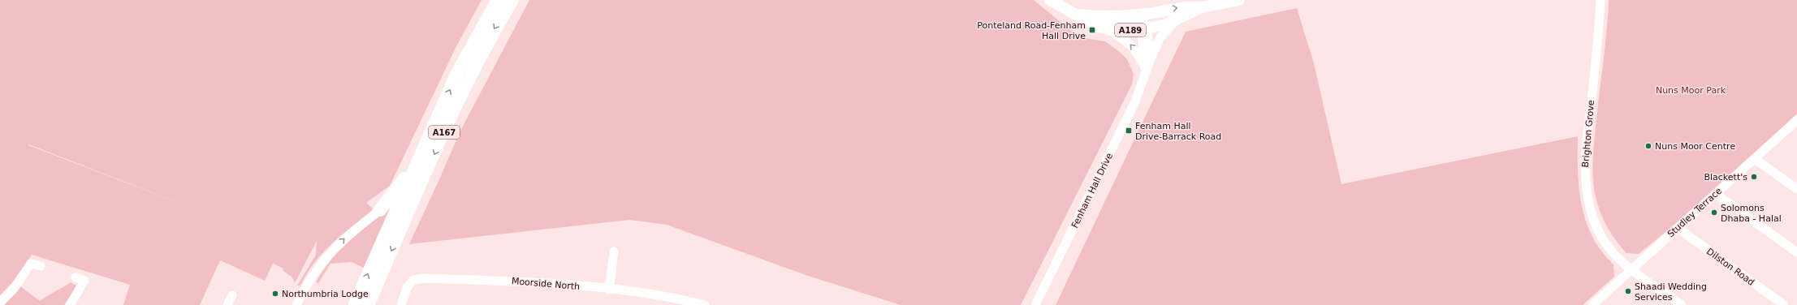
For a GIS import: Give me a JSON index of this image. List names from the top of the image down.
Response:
{
  "streets": {
    "highway": ["A167"],
    "main road": ["A189"],
    "street": [
      "Brighton Grove",
      "Fenham Hall Drive",
      "Studley Terrace",
      "Dilston Road",
      "Moorside North"
    ]
  },
  "crossings": [
    ["A189", "Fenham Hall Drive"],
    ["Brighton Grove", "Studley Terrace"],
    ["Studley Terrace", "Dilston Road"]
  ],
  "parks": ["Nuns Moor Park"],
  "places": {
    "transit": ["Ponteland Road-Fenham Hall Drive", "Fenham Hall Drive-Barrack Road"],
    "other": [
      "Nuns Moor Centre",
      "Blackett's",
      "Solomons Dhaba - Halal",
      "Shaadi Wedding Services",
      "Northumbria Lodge"
    ]
  }
}
